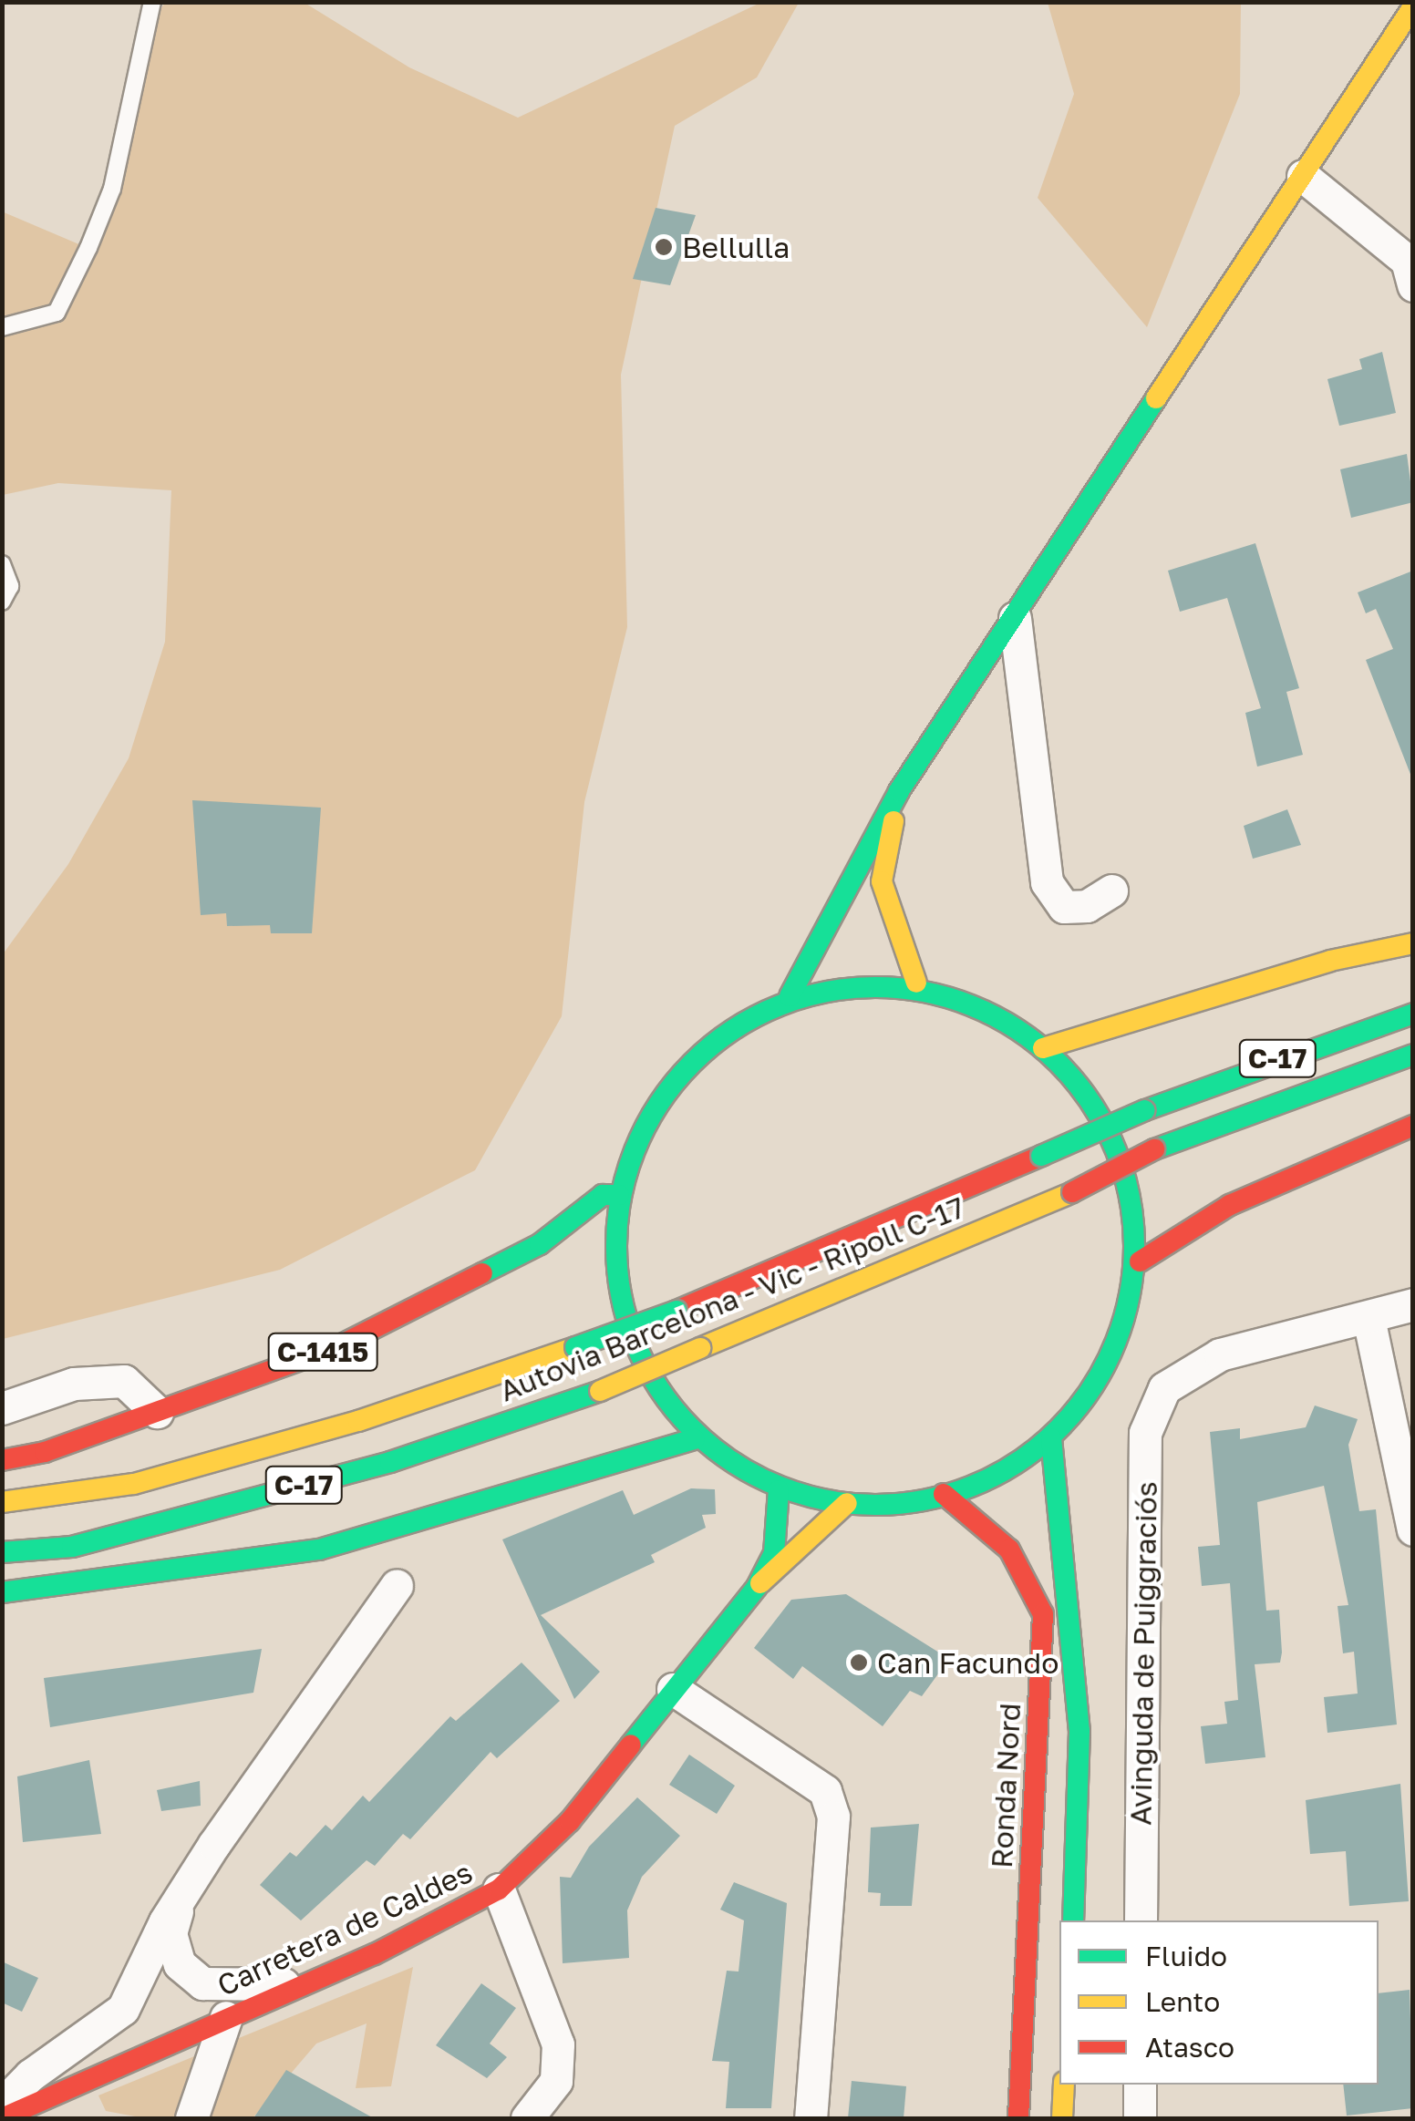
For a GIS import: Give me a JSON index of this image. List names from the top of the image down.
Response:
{
  "streets": {
    "main road": [
      "C-17",
      "Autovia Barcelona - Vic - Ripoll C-17",
      "C-1415",
      "Ronda Nord",
      "Carretera de Caldes"
    ],
    "street": ["Avinguda de Puiggraciós"]
  },
  "places": ["Bellulla", "Can Facundo"],
  "legend": ["Fluido", "Lento", "Atasco"]
}
